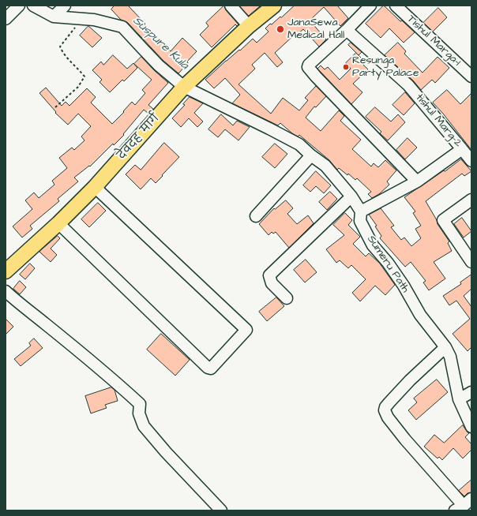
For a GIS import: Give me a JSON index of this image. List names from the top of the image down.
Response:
{
  "streets": {
    "main road": ["देवदह मार्ग"],
    "street": ["Tishul Marga-1", "tishul Marg-2", "Sumeru Path"]
  },
  "crossings": [
    ["देवदह मार्ग", "Sumeru Path"]
  ],
  "water": ["Suspure Kula"],
  "places": ["JanaSewa Medical Hall", "Resunga Party Palace"]
}
